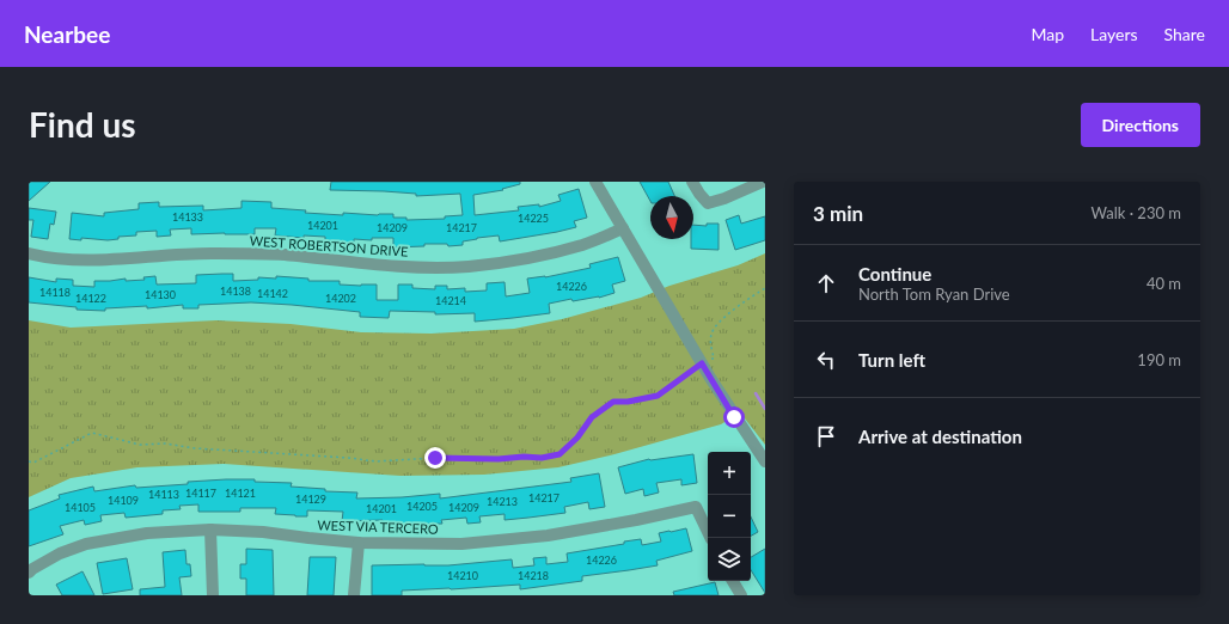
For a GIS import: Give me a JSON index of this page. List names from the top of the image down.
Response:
{
  "streets": {
    "street": ["WEST ROBERTSON DRIVE", "WEST VIA TERCERO"]
  },
  "house_numbers": [
    "14133",
    "14225",
    "14201",
    "14209",
    "14217",
    "14226",
    "14138",
    "14118",
    "14142",
    "14130",
    "14122",
    "14202",
    "14214",
    "14117",
    "14121",
    "14113",
    "14217",
    "14129",
    "14109",
    "14213",
    "14205",
    "14105",
    "14209",
    "14201",
    "14226",
    "14210",
    "14218"
  ],
  "north": "bottom",
  "page": {
    "header": "Nearbee",
    "nav": ["Map", "Layers", "Share"],
    "buttons": "Directions",
    "title": "Find us",
    "heading": ["3 min", "Walk · 230 m"],
    "list": [
      ["Continue", "North Tom Ryan Drive", "40 m"],
      ["Turn left", "190 m"],
      "Arrive at destination"
    ],
    "map_buttons": ["+", "−"]
  }
}
